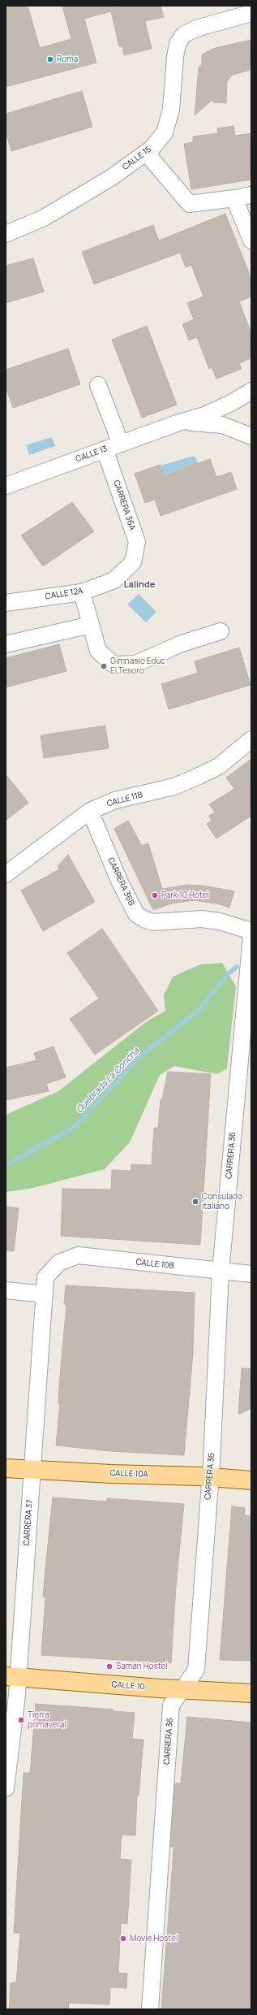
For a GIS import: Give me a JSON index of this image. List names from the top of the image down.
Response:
{
  "streets": {
    "main road": ["CALLE 10A", "CALLE 10"],
    "street": [
      "CALLE 15",
      "CALLE 13",
      "CARRERA 36A",
      "CALLE 12A",
      "CALLE 11B",
      "CARRERA 36B",
      "CARRERA 36",
      "CALLE 10B",
      "CARRERA 37"
    ]
  },
  "crossings": [
    ["CALLE 13", "CARRERA 36A"],
    ["CARRERA 36A", "CALLE 12A"],
    ["CALLE 11B", "CARRERA 36B"],
    ["CARRERA 36", "CALLE 10B"],
    ["CARRERA 36", "CALLE 10A"],
    ["CARRERA 36", "CALLE 10"],
    ["CALLE 10B", "CARRERA 37"],
    ["CALLE 10A", "CARRERA 37"],
    ["CARRERA 37", "CALLE 10"]
  ],
  "districts": ["Lalinde"],
  "water": ["Quebrada La Concha"],
  "places": [
    "Roma",
    "Gimnasio Educ El Tesoro",
    "Park 10 Hotel",
    "Consulado italiano",
    "Samán Hostel",
    "Tierra primaveral",
    "Movie Hostel"
  ]
}
